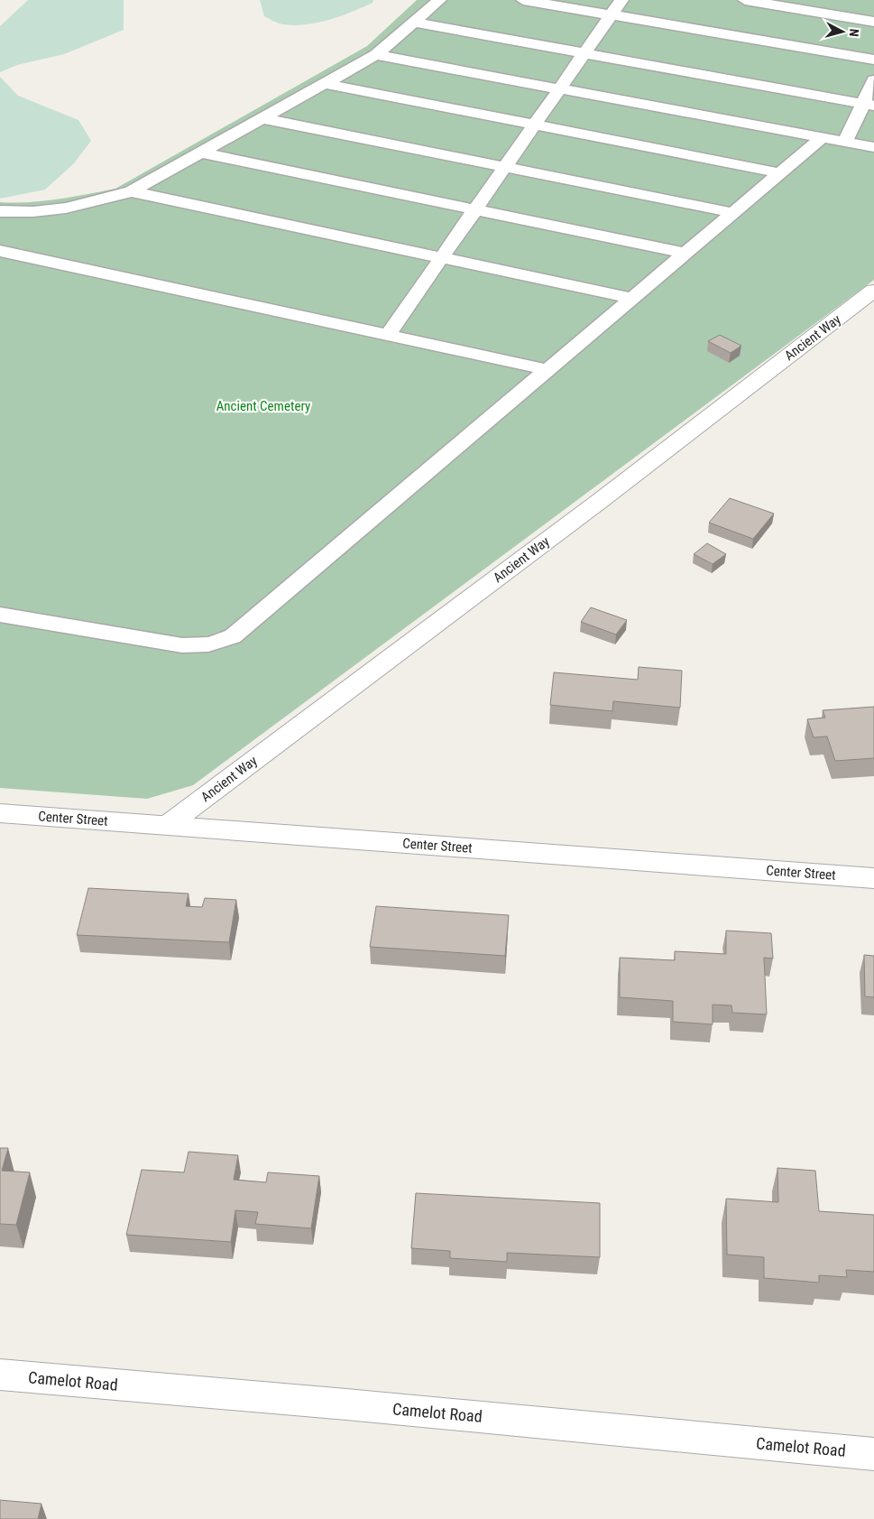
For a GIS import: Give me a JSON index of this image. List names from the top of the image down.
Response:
{
  "streets": {
    "street": ["Ancient Way", "Center Street", "Camelot Road"]
  },
  "crossings": [
    ["Ancient Way", "Center Street"]
  ],
  "parks": ["Ancient Cemetery"],
  "north": "right"
}
